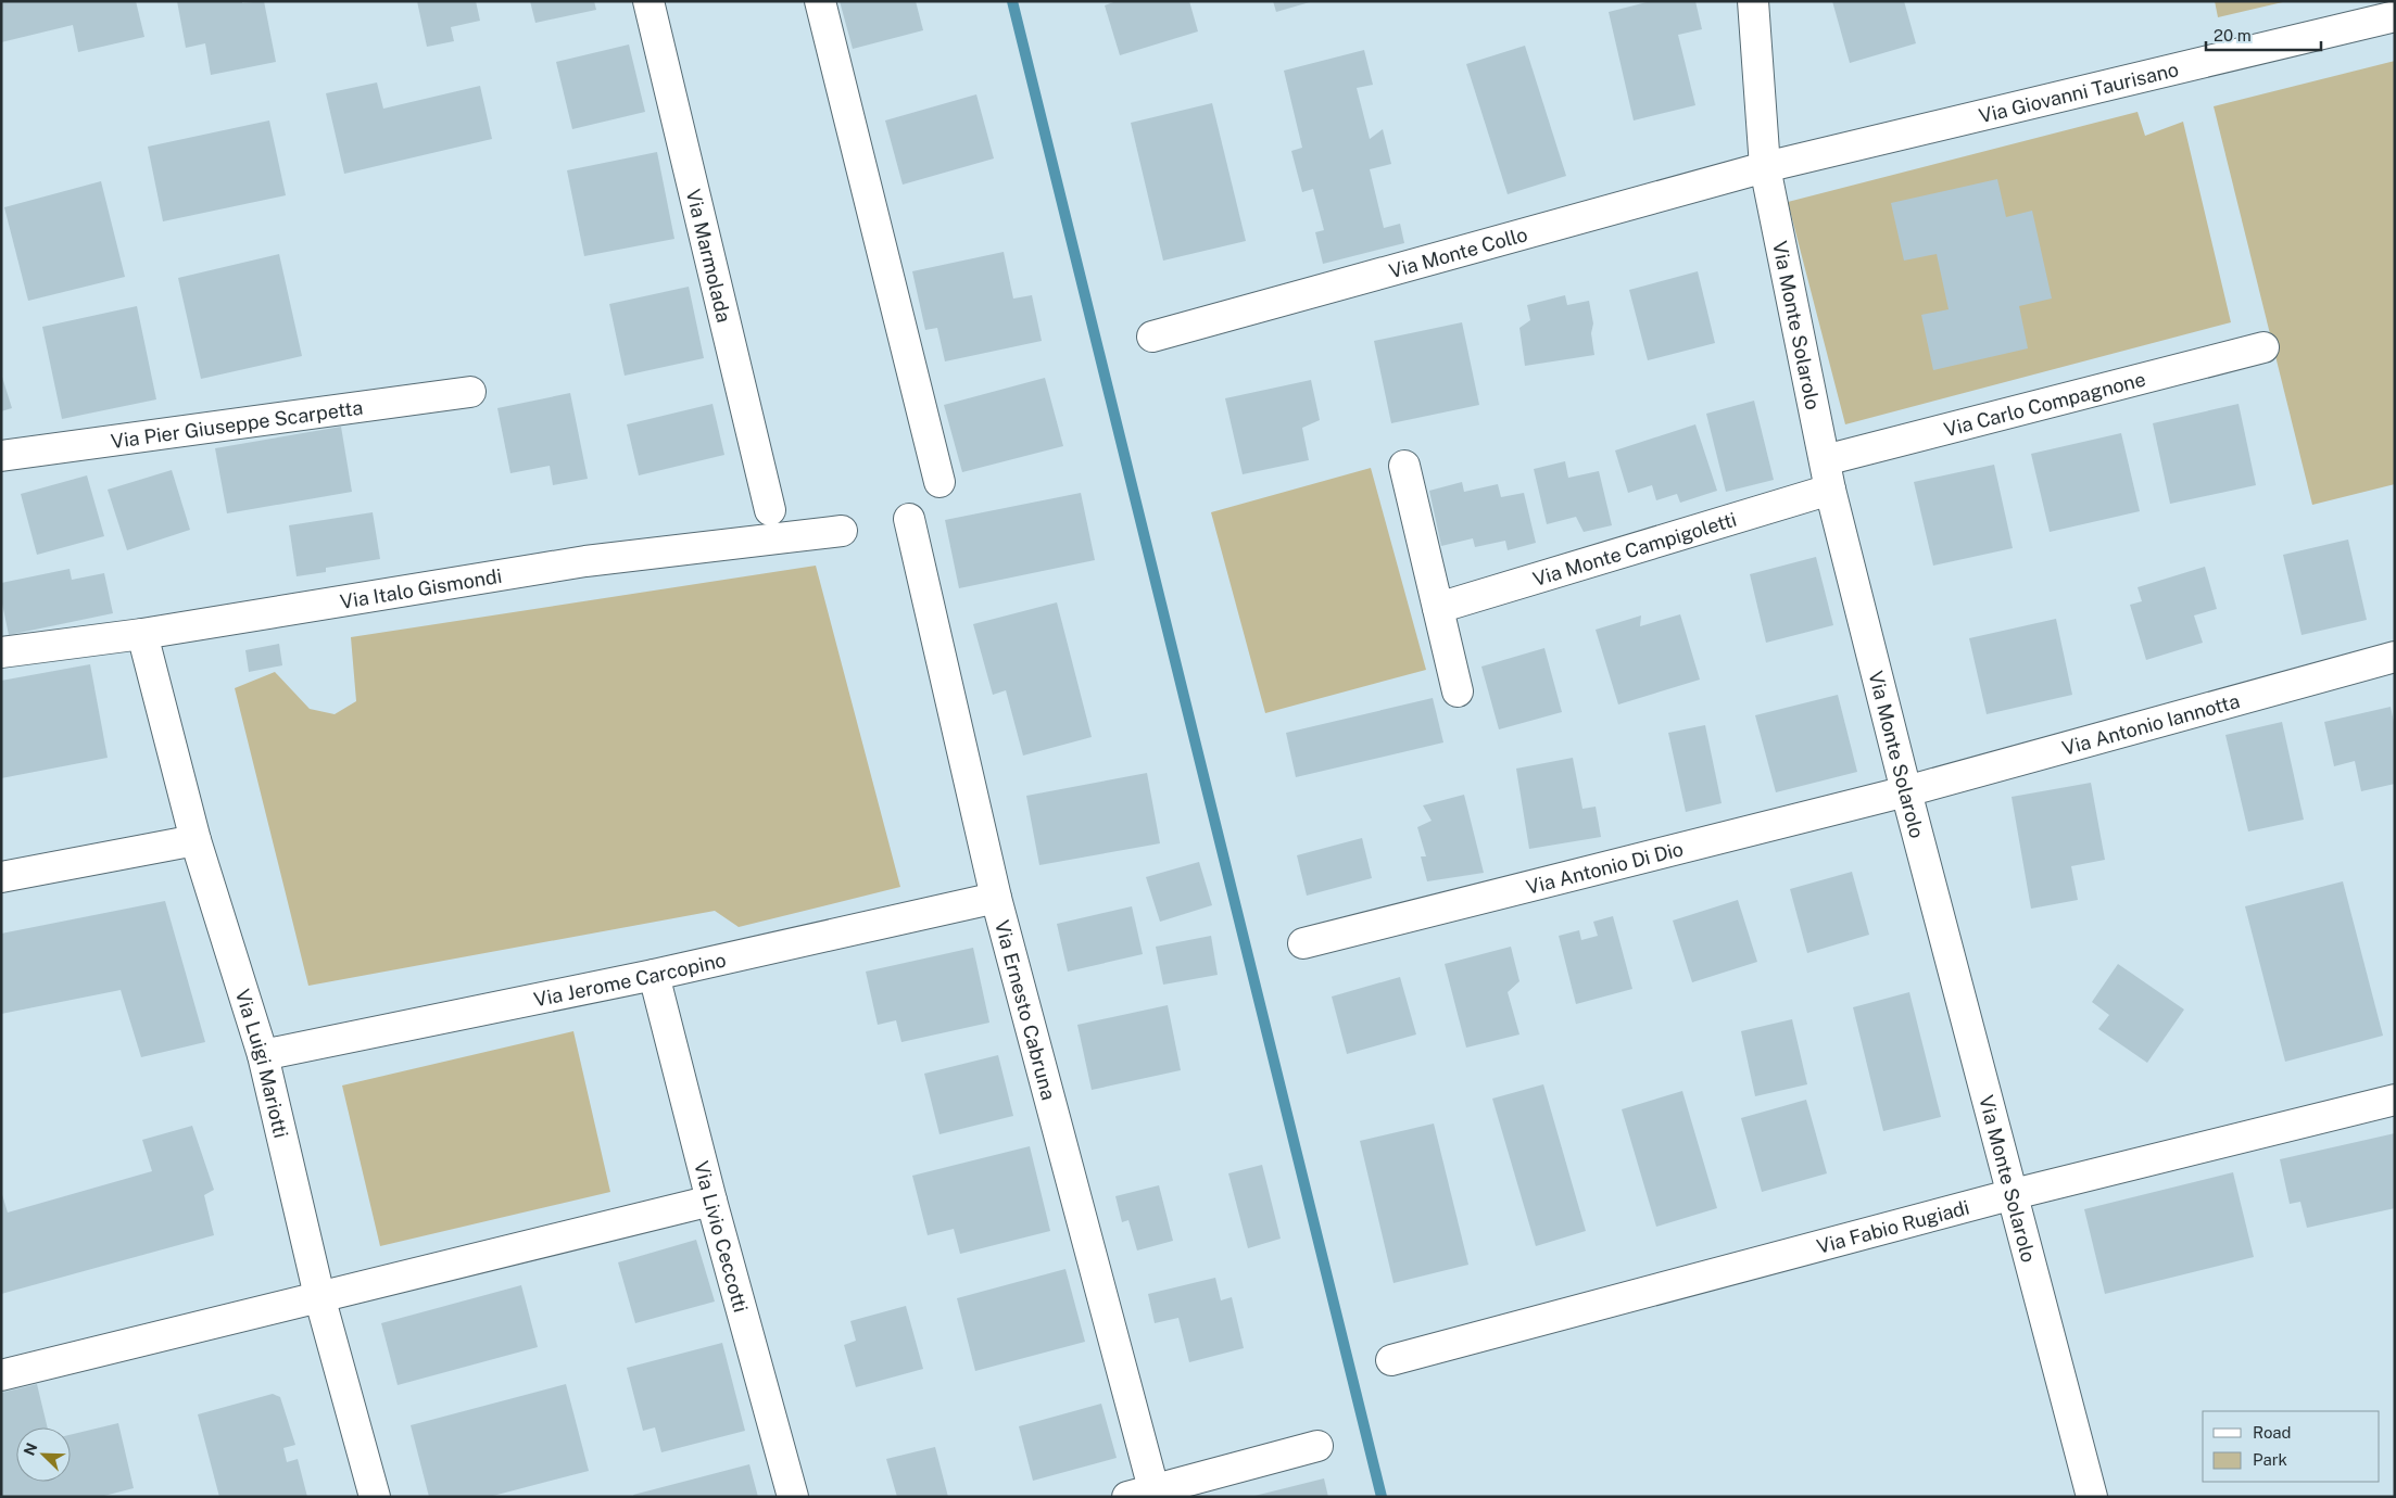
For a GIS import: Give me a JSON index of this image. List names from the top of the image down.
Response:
{
  "streets": {
    "street": [
      "Via Giovanni Taurisano",
      "Via Monte Collo",
      "Via Marmolada",
      "Via Monte Solarolo",
      "Via Carlo Compagnone",
      "Via Pier Giuseppe Scarpetta",
      "Via Monte Campigoletti",
      "Via Italo Gismondi",
      "Via Antonio Iannotta",
      "Via Antonio Di Dio",
      "Via Jerome Carcopino",
      "Via Ernesto Cabruna",
      "Via Luigi Mariotti",
      "Via Fabio Rugiadi",
      "Via Livio Ceccotti"
    ]
  },
  "crossings": [
    ["Via Giovanni Taurisano", "Via Monte Collo"],
    ["Via Giovanni Taurisano", "Via Monte Solarolo"],
    ["Via Monte Collo", "Via Monte Solarolo"],
    ["Via Monte Solarolo", "Via Carlo Compagnone"],
    ["Via Monte Solarolo", "Via Monte Campigoletti"],
    ["Via Monte Solarolo", "Via Antonio Iannotta"],
    ["Via Monte Solarolo", "Via Antonio Di Dio"],
    ["Via Monte Solarolo", "Via Fabio Rugiadi"],
    ["Via Italo Gismondi", "Via Luigi Mariotti"],
    ["Via Antonio Iannotta", "Via Antonio Di Dio"],
    ["Via Jerome Carcopino", "Via Ernesto Cabruna"],
    ["Via Jerome Carcopino", "Via Luigi Mariotti"],
    ["Via Jerome Carcopino", "Via Livio Ceccotti"]
  ],
  "legend": ["Road", "Park"],
  "scale_bar": "20 m",
  "north": "top left"
}
